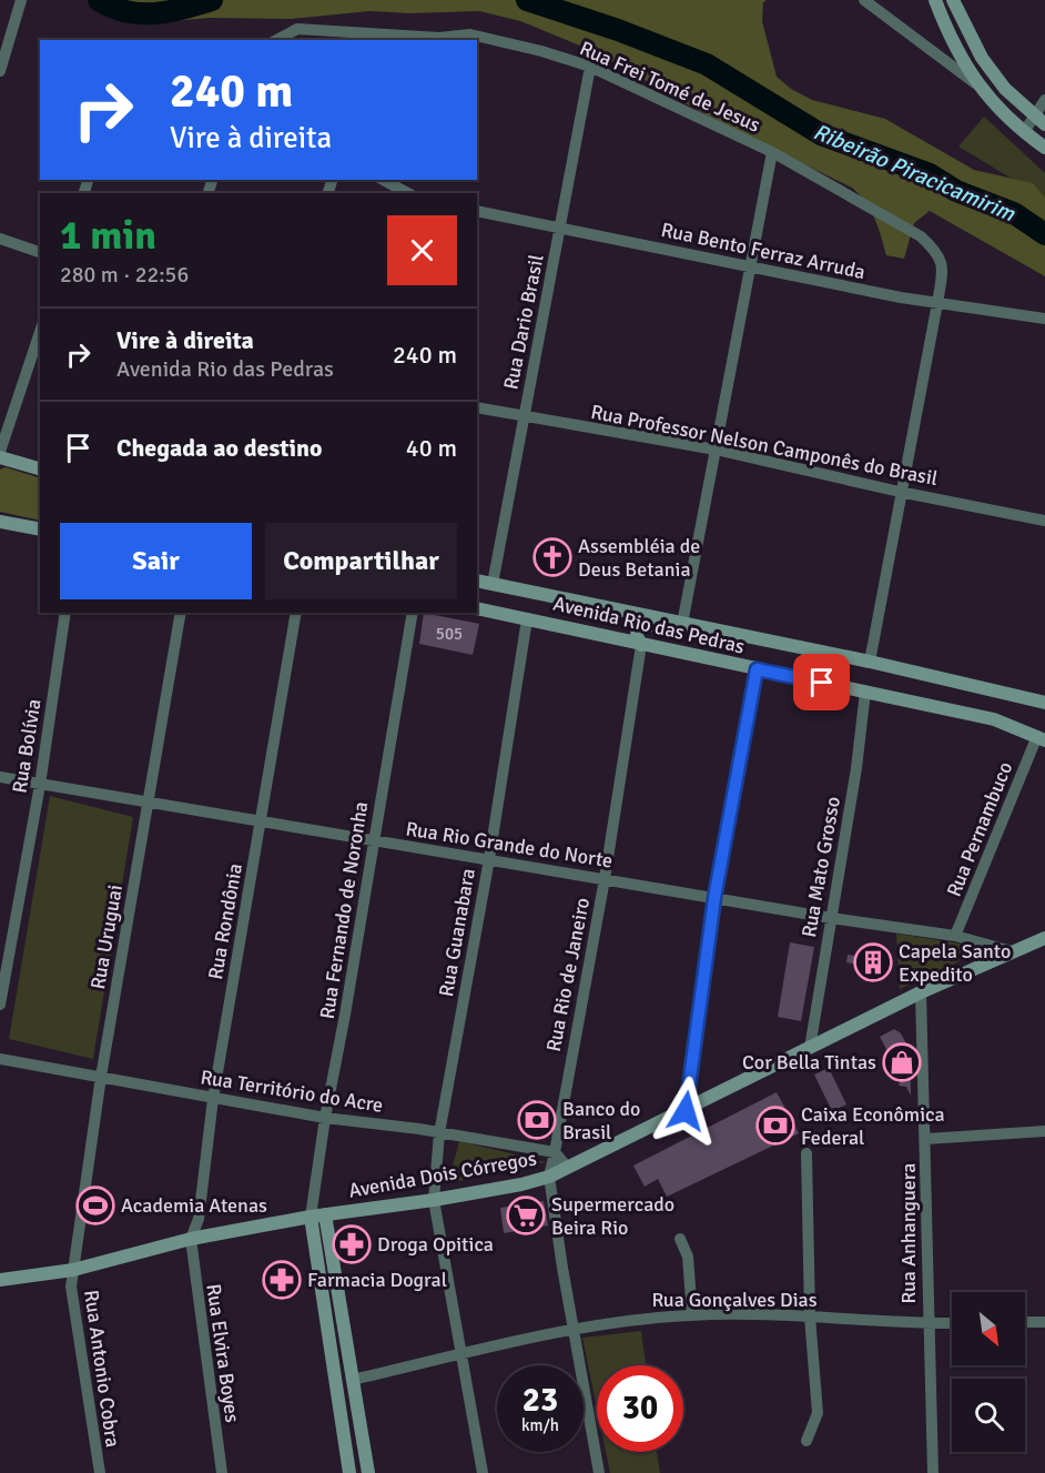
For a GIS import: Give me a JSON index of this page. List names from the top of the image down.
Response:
{
  "streets": {
    "main road": ["Avenida Rio das Pedras", "Avenida Dois Córregos"],
    "street": [
      "Rua Frei Tomé de Jesus",
      "Rua Bento Ferraz Arruda",
      "Rua Dario Brasil",
      "Rua Professor Nelson Camponês do Brasil",
      "Rua Bolívia",
      "Rua Pernambuco",
      "Rua Rio Grande do Norte",
      "Rua Mato Grosso",
      "Rua Fernando de Noronha",
      "Rua Rondônia",
      "Rua Guanabara",
      "Rua Uruguai",
      "Rua Rio de Janeiro",
      "Rua Território do Acre",
      "Rua Anhanguera",
      "Rua Gonçalves Dias",
      "Rua Elvira Boyes",
      "Rua Antonio Cobra"
    ]
  },
  "crossings": [
    ["Rua Frei Tomé de Jesus", "Rua Bento Ferraz Arruda"],
    ["Rua Frei Tomé de Jesus", "Rua Dario Brasil"],
    ["Rua Bento Ferraz Arruda", "Rua Dario Brasil"],
    ["Rua Dario Brasil", "Rua Professor Nelson Camponês do Brasil"],
    ["Rua Dario Brasil", "Avenida Rio das Pedras"],
    ["Avenida Rio das Pedras", "Rua Pernambuco"],
    ["Avenida Rio das Pedras", "Rua Mato Grosso"],
    ["Avenida Rio das Pedras", "Rua Guanabara"],
    ["Avenida Rio das Pedras", "Rua Rio de Janeiro"],
    ["Rua Bolívia", "Rua Rio Grande do Norte"],
    ["Rua Pernambuco", "Rua Rio Grande do Norte"],
    ["Rua Rio Grande do Norte", "Rua Mato Grosso"],
    ["Rua Rio Grande do Norte", "Rua Fernando de Noronha"],
    ["Rua Rio Grande do Norte", "Rua Rondônia"],
    ["Rua Rio Grande do Norte", "Rua Guanabara"],
    ["Rua Rio Grande do Norte", "Rua Uruguai"],
    ["Rua Rio Grande do Norte", "Rua Rio de Janeiro"],
    ["Rua Rio Grande do Norte", "Avenida Dois Córregos"],
    ["Rua Mato Grosso", "Avenida Dois Córregos"],
    ["Rua Fernando de Noronha", "Rua Território do Acre"],
    ["Rua Fernando de Noronha", "Avenida Dois Córregos"],
    ["Rua Rondônia", "Rua Território do Acre"],
    ["Rua Rondônia", "Avenida Dois Córregos"],
    ["Rua Rondônia", "Rua Elvira Boyes"],
    ["Rua Guanabara", "Rua Território do Acre"],
    ["Rua Guanabara", "Avenida Dois Córregos"],
    ["Rua Guanabara", "Rua Gonçalves Dias"],
    ["Rua Uruguai", "Rua Território do Acre"],
    ["Rua Uruguai", "Avenida Dois Córregos"],
    ["Rua Uruguai", "Rua Antonio Cobra"],
    ["Rua Rio de Janeiro", "Rua Território do Acre"],
    ["Avenida Dois Córregos", "Rua Anhanguera"],
    ["Avenida Dois Córregos", "Rua Elvira Boyes"],
    ["Avenida Dois Córregos", "Rua Antonio Cobra"],
    ["Rua Anhanguera", "Rua Gonçalves Dias"]
  ],
  "water": ["Ribeirão Piracicamirim"],
  "places": {
    "church": ["Assembléia de Deus Betania"],
    "building": ["Capela Santo Expedito"],
    "shop": ["Cor Bella Tintas"],
    "bank": ["Banco do Brasil", "Caixa Econômica Federal"],
    "sports": ["Academia Atenas"],
    "supermarket": ["Supermercado Beira Rio"],
    "pharmacy": ["Droga Opitica", "Farmacia Dogral"]
  },
  "house_numbers": ["505"],
  "north": "bottom right",
  "page": {
    "turn": ["240 m", "Vire à direita"],
    "heading": ["1 min", "280 m · 22:56"],
    "list": [
      {
        "name": "Vire à direita",
        "note": "Avenida Rio das Pedras",
        "value": "240 m"
      },
      {
        "name": "Chegada ao destino",
        "value": "40 m"
      }
    ],
    "buttons": ["Sair", "Compartilhar"],
    "speed": "23 km/h",
    "limit": "30"
  }
}
